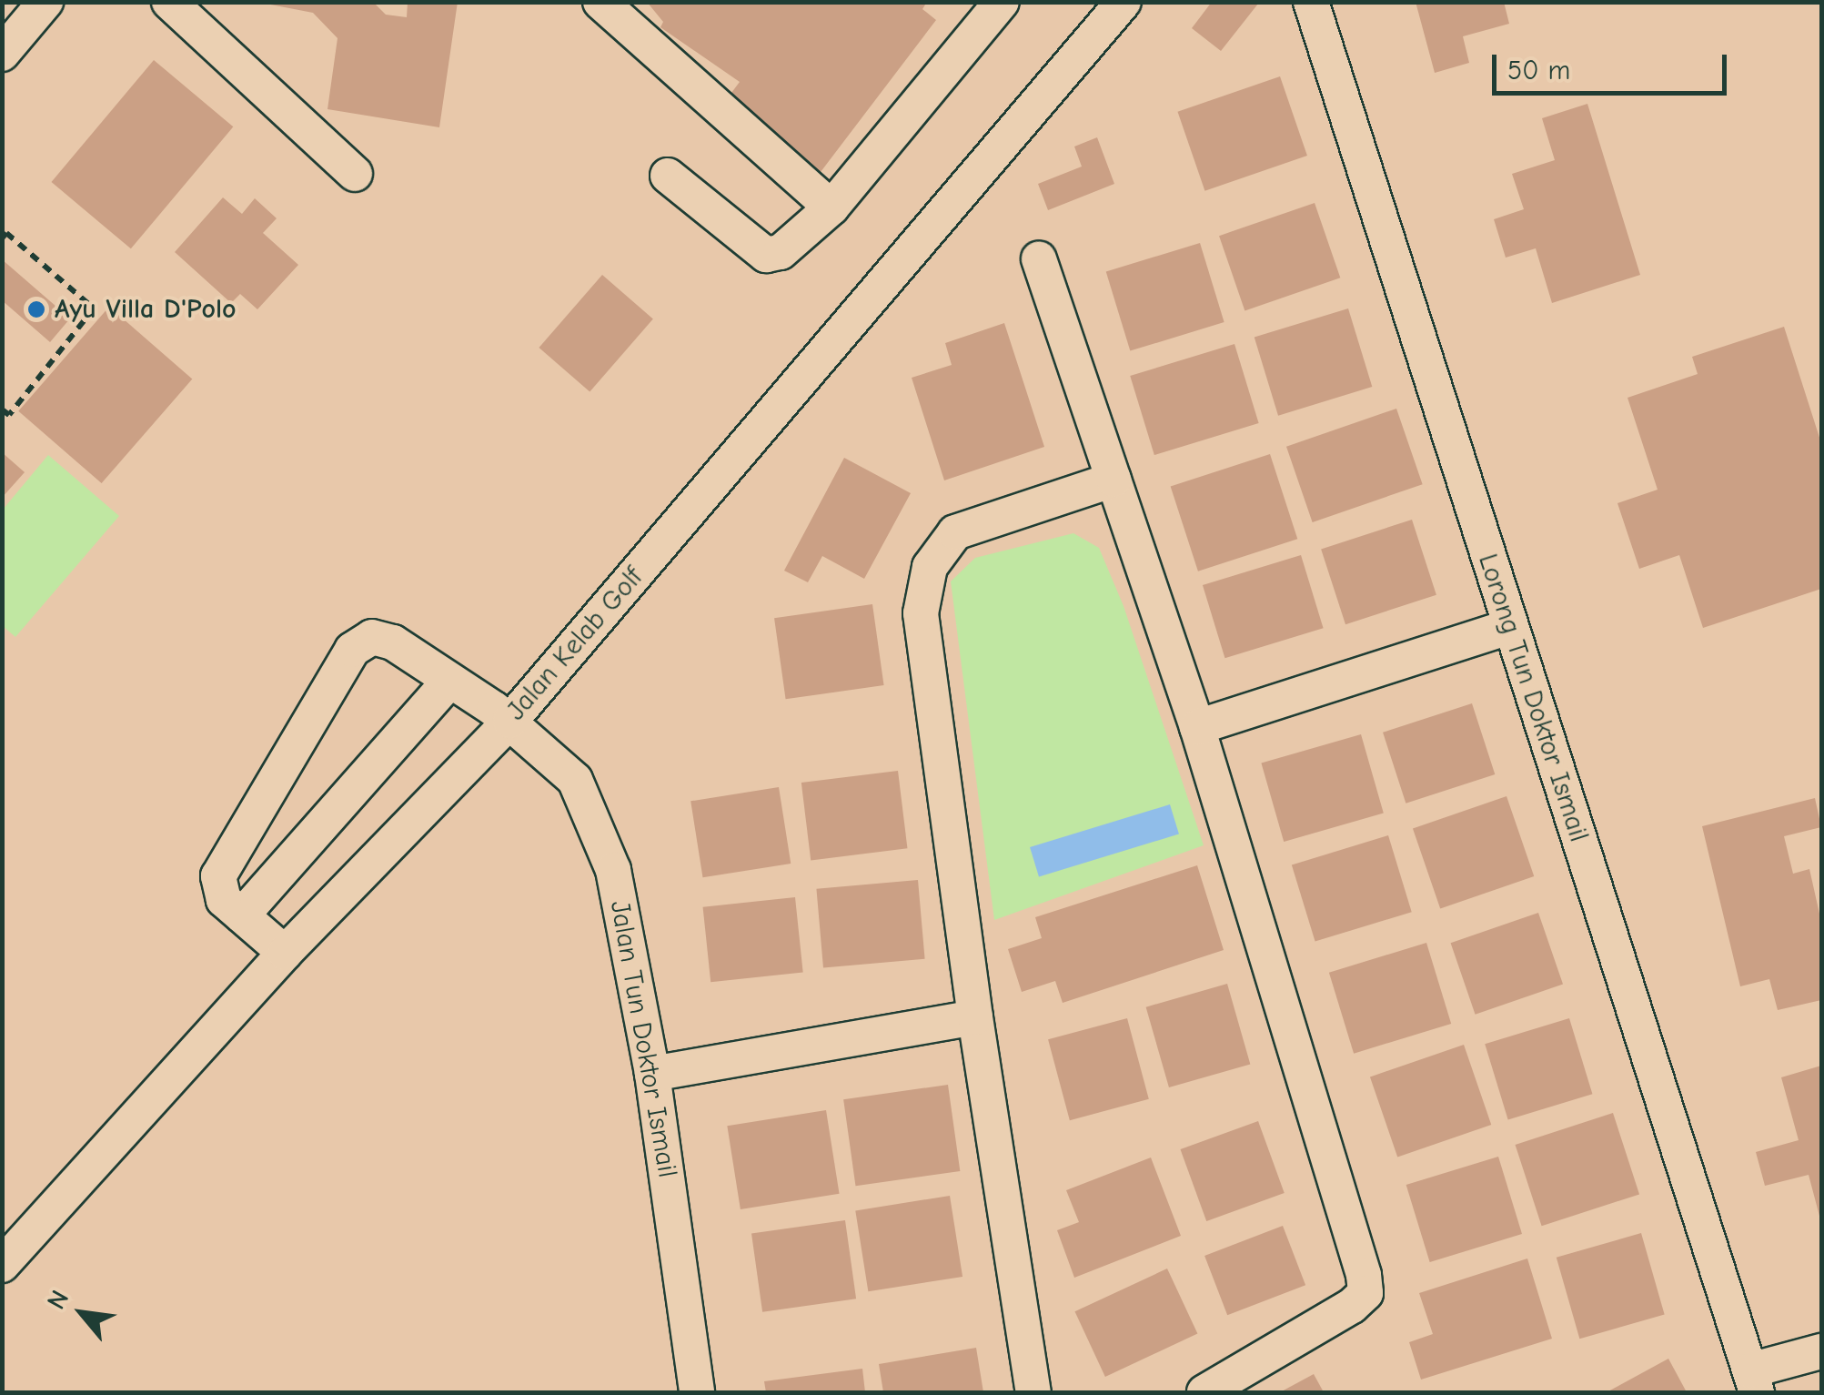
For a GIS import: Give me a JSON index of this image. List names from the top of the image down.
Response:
{
  "streets": {
    "street": ["Jalan Kelab Golf", "Lorong Tun Doktor Ismail", "Jalan Tun Doktor Ismail"]
  },
  "crossings": [
    ["Jalan Kelab Golf", "Jalan Tun Doktor Ismail"]
  ],
  "places": ["Ayu Villa D'Polo"],
  "scale_bar": "50 m",
  "north": "top left"
}
